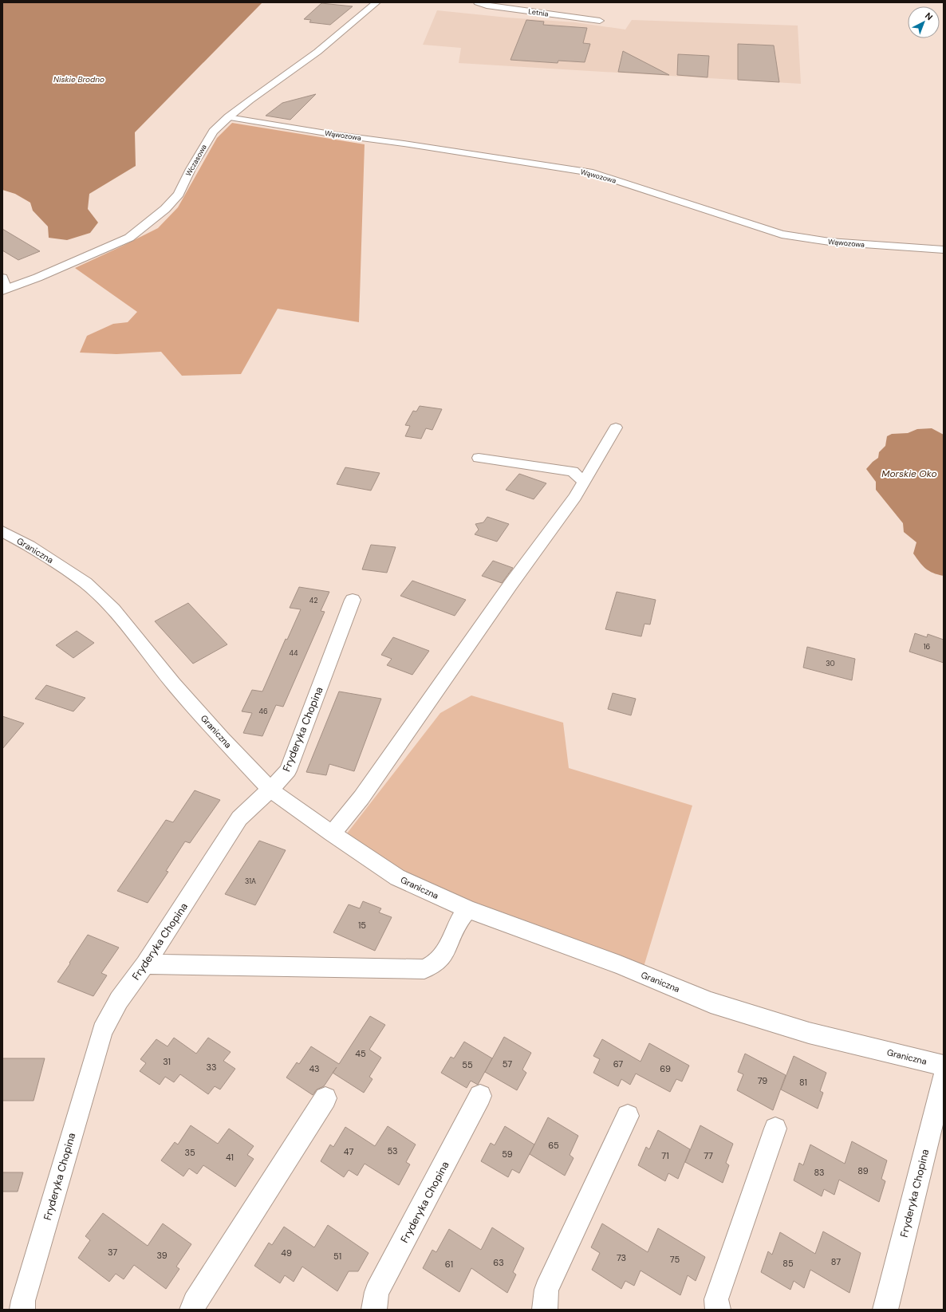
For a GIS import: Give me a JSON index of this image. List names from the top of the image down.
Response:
{
  "streets": {
    "street": [
      "Letnia",
      "Wąwozowa",
      "Wczasowa",
      "Graniczna",
      "Fryderyka Chopina"
    ]
  },
  "crossings": [
    ["Wąwozowa", "Wczasowa"],
    ["Graniczna", "Fryderyka Chopina"]
  ],
  "water": ["Niskie Brodno", "Morskie Oko"],
  "house_numbers": [
    "42",
    "16",
    "44",
    "30",
    "46",
    "31A",
    "15",
    "45",
    "31",
    "57",
    "67",
    "55",
    "33",
    "43",
    "69",
    "79",
    "81",
    "65",
    "53",
    "47",
    "35",
    "59",
    "71",
    "77",
    "41",
    "89",
    "83",
    "37",
    "49",
    "39",
    "51",
    "73",
    "75",
    "87",
    "63",
    "85",
    "61"
  ],
  "north": "top right"
}
